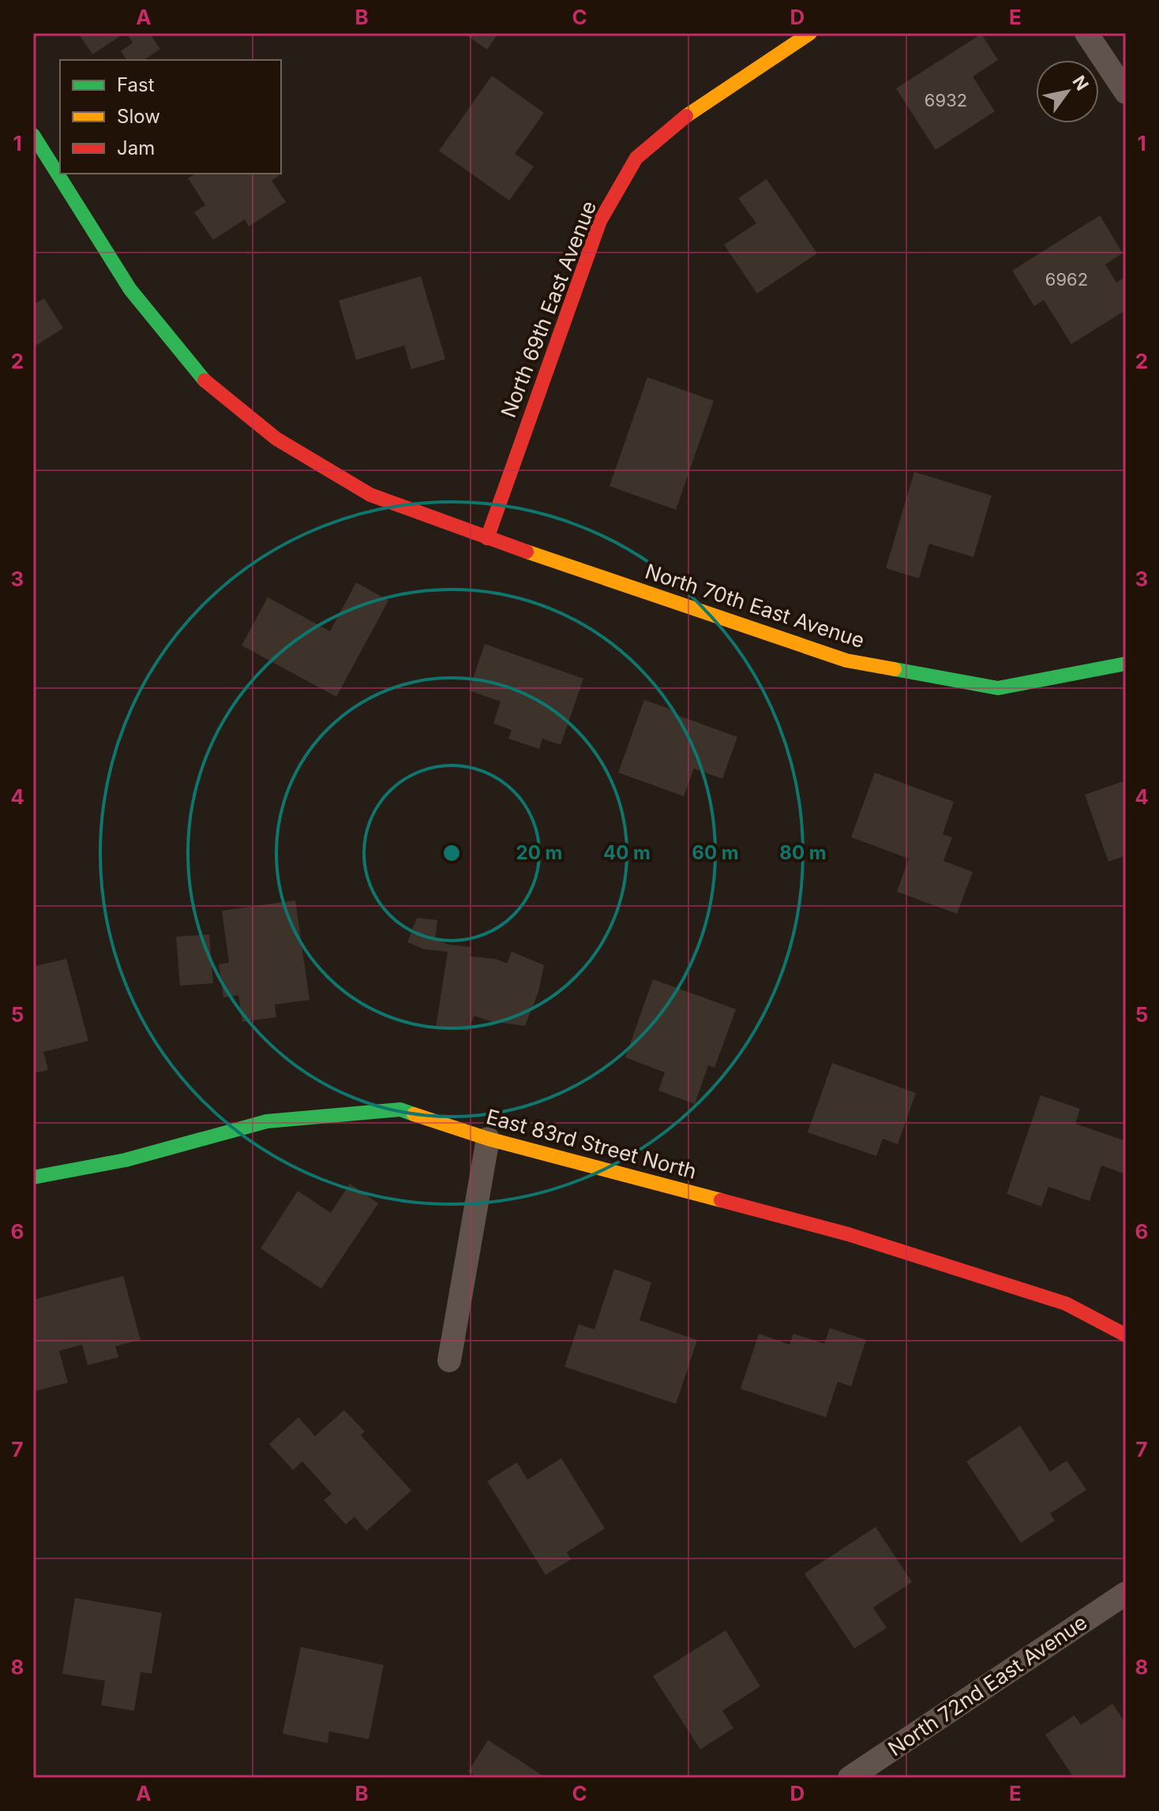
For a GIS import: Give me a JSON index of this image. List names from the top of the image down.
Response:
{
  "streets": {
    "street": [
      "North 69th East Avenue",
      "North 70th East Avenue",
      "East 83rd Street North",
      "North 72nd East Avenue"
    ]
  },
  "crossings": [
    ["North 69th East Avenue", "North 70th East Avenue"]
  ],
  "house_numbers": ["6932", "6962"],
  "legend": ["Fast", "Slow", "Jam"],
  "north": "top right",
  "grid": {
    "columns": [
      "A",
      "B",
      "C",
      "D",
      "E"
    ],
    "rows": [
      "1",
      "2",
      "3",
      "4",
      "5",
      "6",
      "7",
      "8"
    ]
  },
  "rings": [
    "20 m",
    "40 m",
    "60 m",
    "80 m"
  ]
}
